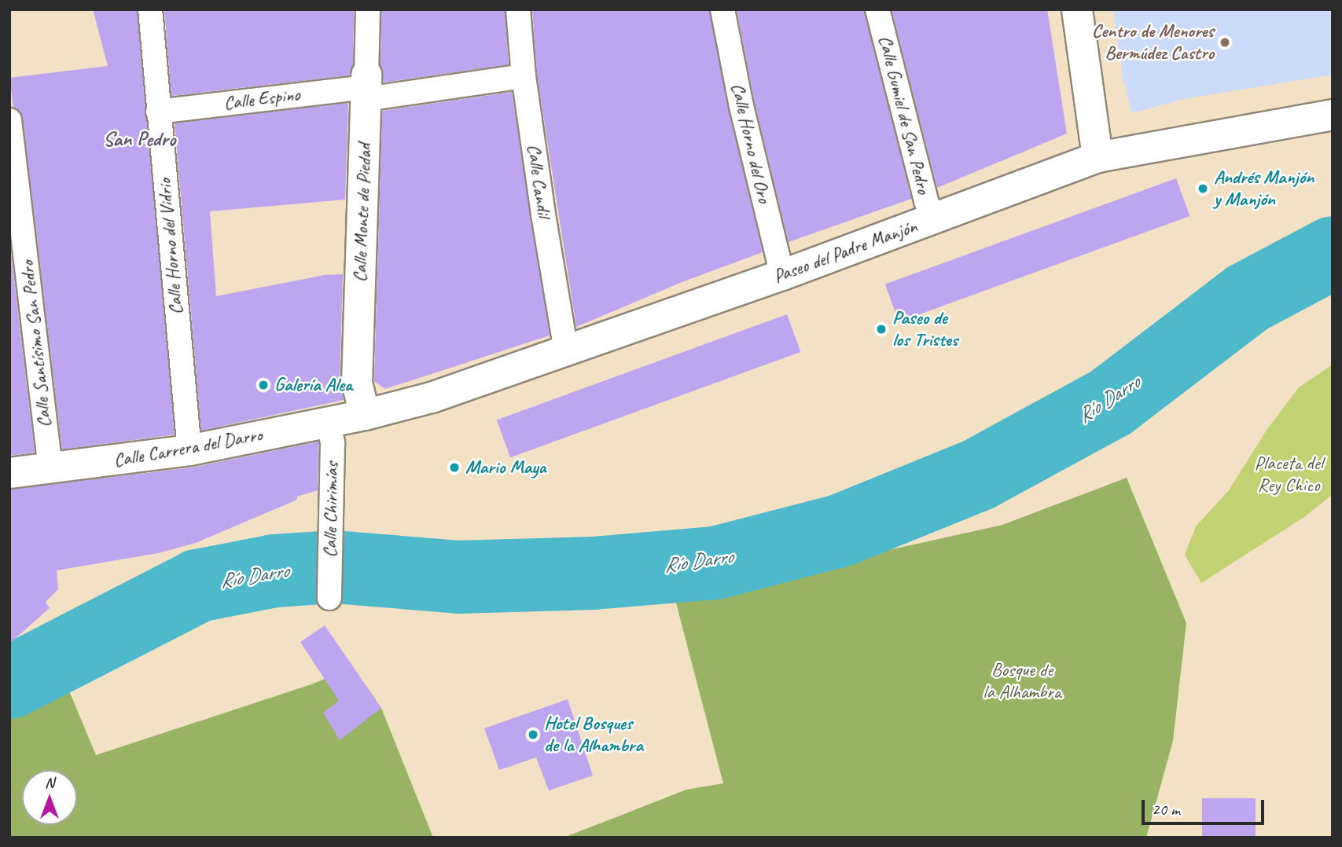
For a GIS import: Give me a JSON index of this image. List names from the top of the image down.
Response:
{
  "streets": {
    "street": [
      "Calle Espino",
      "Calle Gumiel de San Pedro",
      "Calle Horno del Oro",
      "Calle Candil",
      "Calle Monte de Piedad",
      "Calle Horno del Vidrio",
      "Paseo del Padre Manjón",
      "Calle Santísimo San Pedro",
      "Calle Carrera del Darro",
      "Calle Chirimías"
    ]
  },
  "crossings": [
    ["Calle Espino", "Calle Candil"],
    ["Calle Espino", "Calle Monte de Piedad"],
    ["Calle Espino", "Calle Horno del Vidrio"],
    ["Calle Gumiel de San Pedro", "Paseo del Padre Manjón"],
    ["Calle Horno del Oro", "Paseo del Padre Manjón"],
    ["Calle Candil", "Paseo del Padre Manjón"],
    ["Calle Monte de Piedad", "Paseo del Padre Manjón"],
    ["Calle Monte de Piedad", "Calle Carrera del Darro"],
    ["Calle Horno del Vidrio", "Calle Carrera del Darro"],
    ["Paseo del Padre Manjón", "Calle Carrera del Darro"],
    ["Calle Santísimo San Pedro", "Calle Carrera del Darro"],
    ["Calle Carrera del Darro", "Calle Chirimías"]
  ],
  "districts": ["San Pedro"],
  "water": ["Río Darro"],
  "parks": ["Placeta del Rey Chico", "Bosque de la Alhambra"],
  "places": [
    "Centro de Menores Bermúdez Castro",
    "Andrés Manjón y Manjón",
    "Paseo de los Tristes",
    "Galería Alea",
    "Mario Maya",
    "Hotel Bosques de la Alhambra"
  ],
  "scale_bar": "20 m",
  "north": "top"
}
